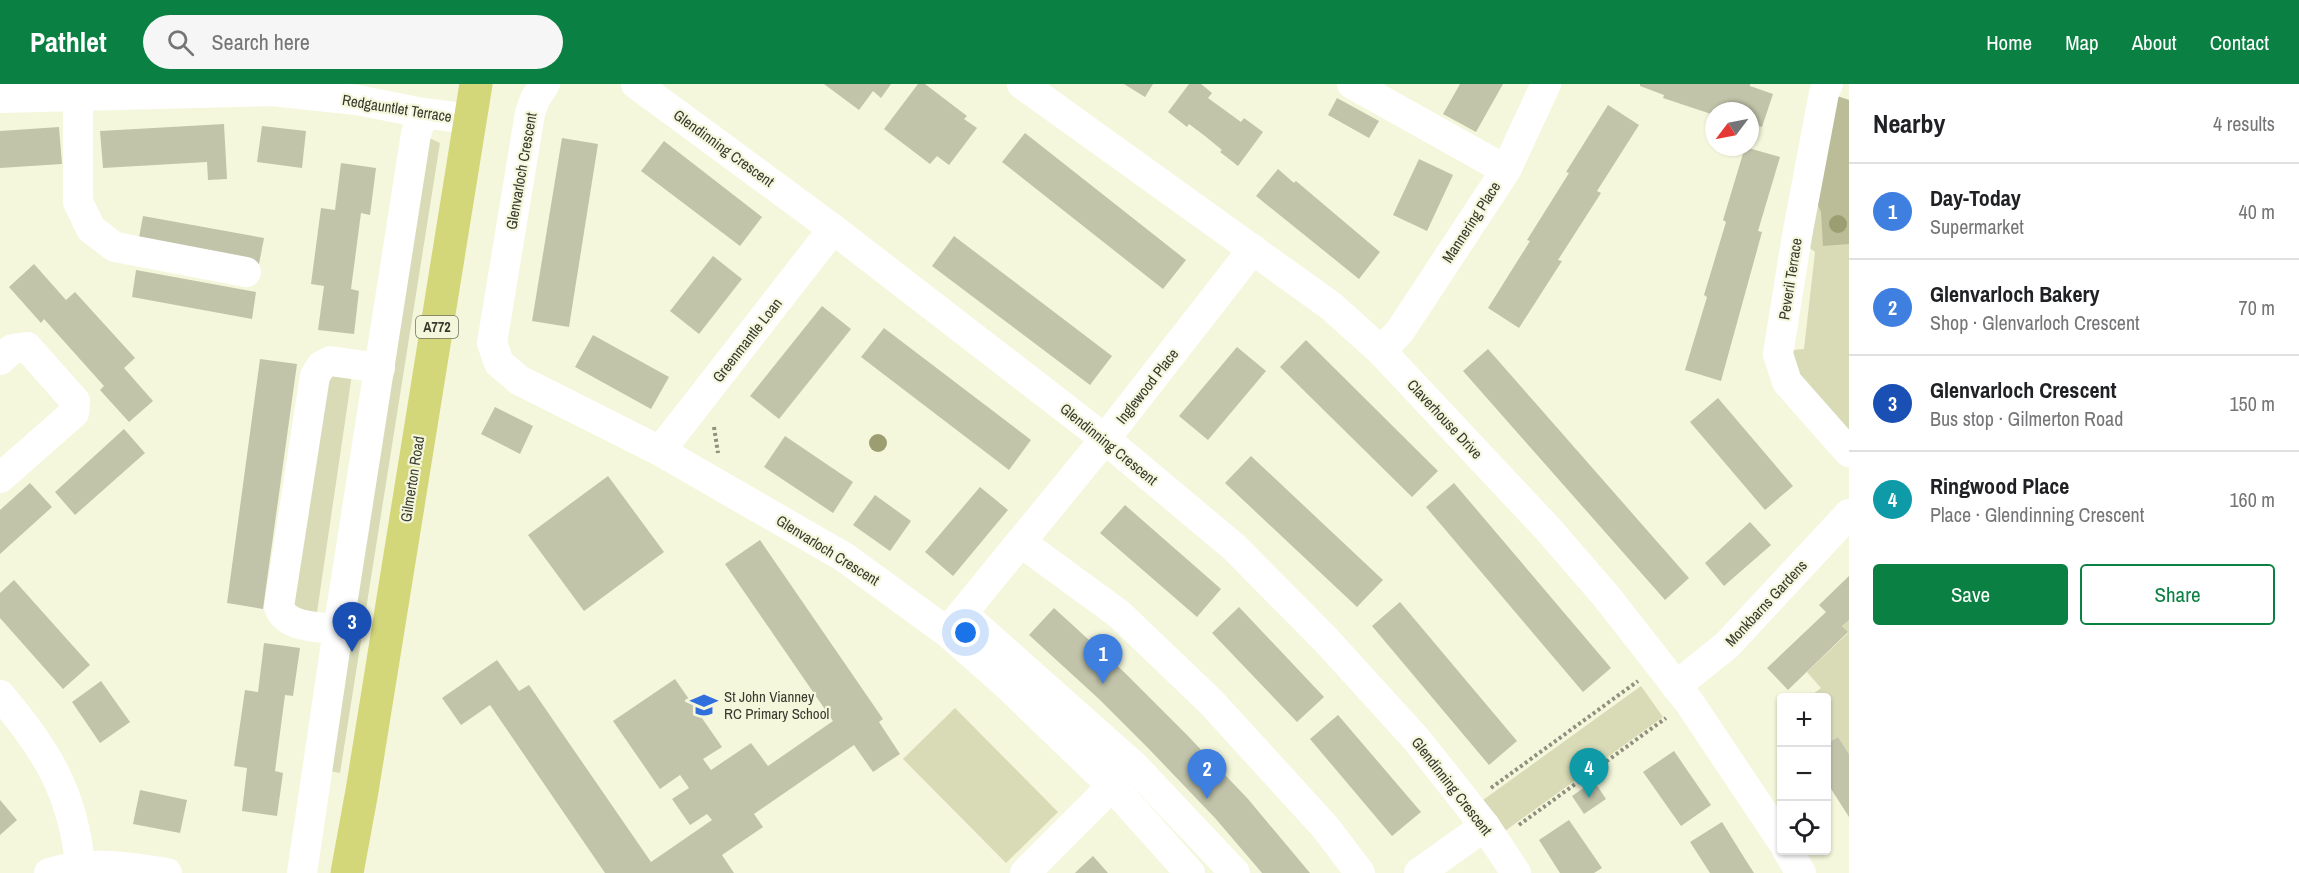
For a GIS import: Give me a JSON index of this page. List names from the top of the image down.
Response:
{
  "streets": {
    "main road": ["A772", "Gilmerton Road"],
    "street": [
      "Redgauntlet Terrace",
      "Glendinning Crescent",
      "Glenvarloch Crescent",
      "Mannering Place",
      "Peveril Terrace",
      "Greenmantle Loan",
      "Inglewood Place",
      "Claverhouse Drive",
      "Monkbarns Gardens"
    ]
  },
  "crossings": [
    ["Redgauntlet Terrace", "Gilmerton Road"],
    ["Glendinning Crescent", "Greenmantle Loan"],
    ["Glendinning Crescent", "Inglewood Place"],
    ["Glenvarloch Crescent", "Greenmantle Loan"],
    ["Glenvarloch Crescent", "Inglewood Place"],
    ["Mannering Place", "Claverhouse Drive"],
    ["Inglewood Place", "Claverhouse Drive"],
    ["Claverhouse Drive", "Monkbarns Gardens"]
  ],
  "places": {
    "school or university": ["St John Vianney RC Primary School"]
  },
  "north": "bottom left",
  "page": {
    "header": "Pathlet",
    "search": "Search here",
    "nav": [
      "Home",
      "Map",
      "About",
      "Contact"
    ],
    "heading": ["Nearby", "4 results"],
    "list": [
      {
        "mark": "1",
        "name": "Day-Today",
        "note": "Supermarket",
        "value": "40 m"
      },
      {
        "mark": "2",
        "name": "Glenvarloch Bakery",
        "note": "Shop · Glenvarloch Crescent",
        "value": "70 m"
      },
      {
        "mark": "3",
        "name": "Glenvarloch Crescent",
        "note": "Bus stop · Gilmerton Road",
        "value": "150 m"
      },
      {
        "mark": "4",
        "name": "Ringwood Place",
        "note": "Place · Glendinning Crescent",
        "value": "160 m"
      }
    ],
    "buttons": ["Save", "Share"],
    "pins": [
      "3",
      "1",
      "4",
      "2"
    ],
    "map_buttons": ["+", "−"]
  }
}
